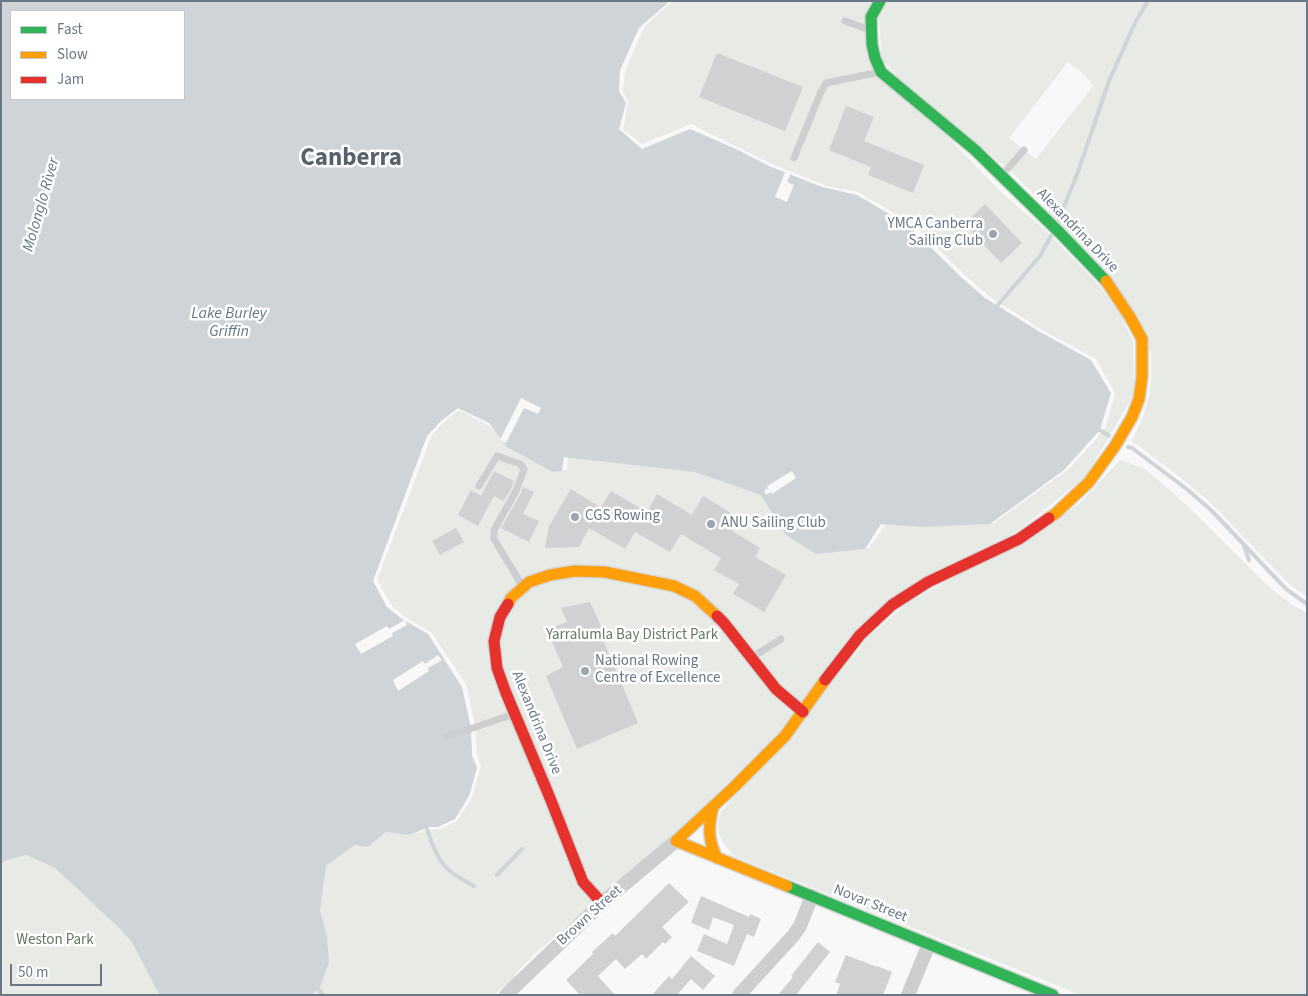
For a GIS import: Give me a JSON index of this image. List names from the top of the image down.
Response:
{
  "streets": {
    "main road": ["Alexandrina Drive", "Novar Street"],
    "street": ["Brown Street"]
  },
  "crossings": [
    ["Alexandrina Drive", "Novar Street"],
    ["Alexandrina Drive", "Brown Street"],
    ["Novar Street", "Brown Street"]
  ],
  "districts": ["Canberra"],
  "water": ["Molonglo River", "Lake Burley Griffin"],
  "parks": ["Yarralumla Bay District Park", "Weston Park"],
  "places": [
    "YMCA Canberra Sailing Club",
    "CGS Rowing",
    "ANU Sailing Club",
    "National Rowing Centre of Excellence"
  ],
  "legend": ["Fast", "Slow", "Jam"],
  "scale_bar": "50 m"
}
